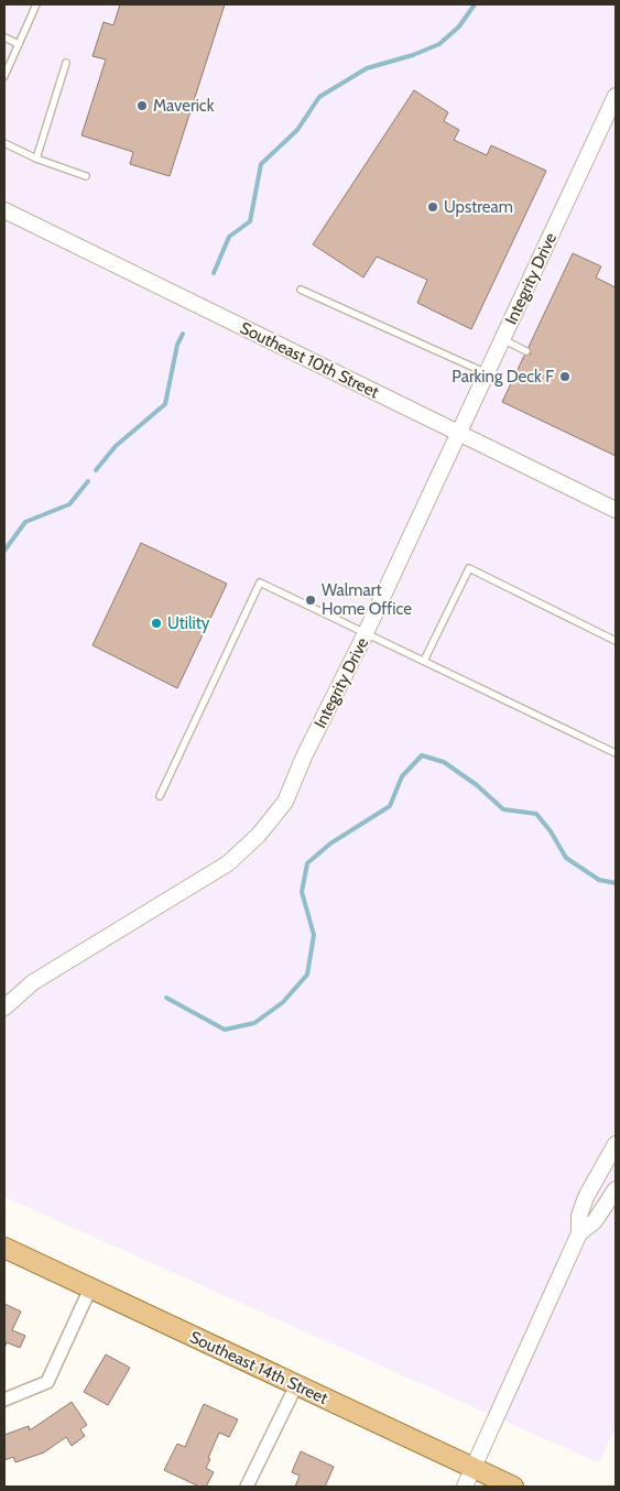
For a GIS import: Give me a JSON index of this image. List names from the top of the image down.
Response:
{
  "streets": {
    "main road": ["Southeast 14th Street"],
    "street": ["Integrity Drive", "Southeast 10th Street"]
  },
  "crossings": [
    ["Integrity Drive", "Southeast 10th Street"]
  ],
  "places": [
    "Maverick",
    "Upstream",
    "Parking Deck F",
    "Walmart Home Office",
    "Utility"
  ]
}
